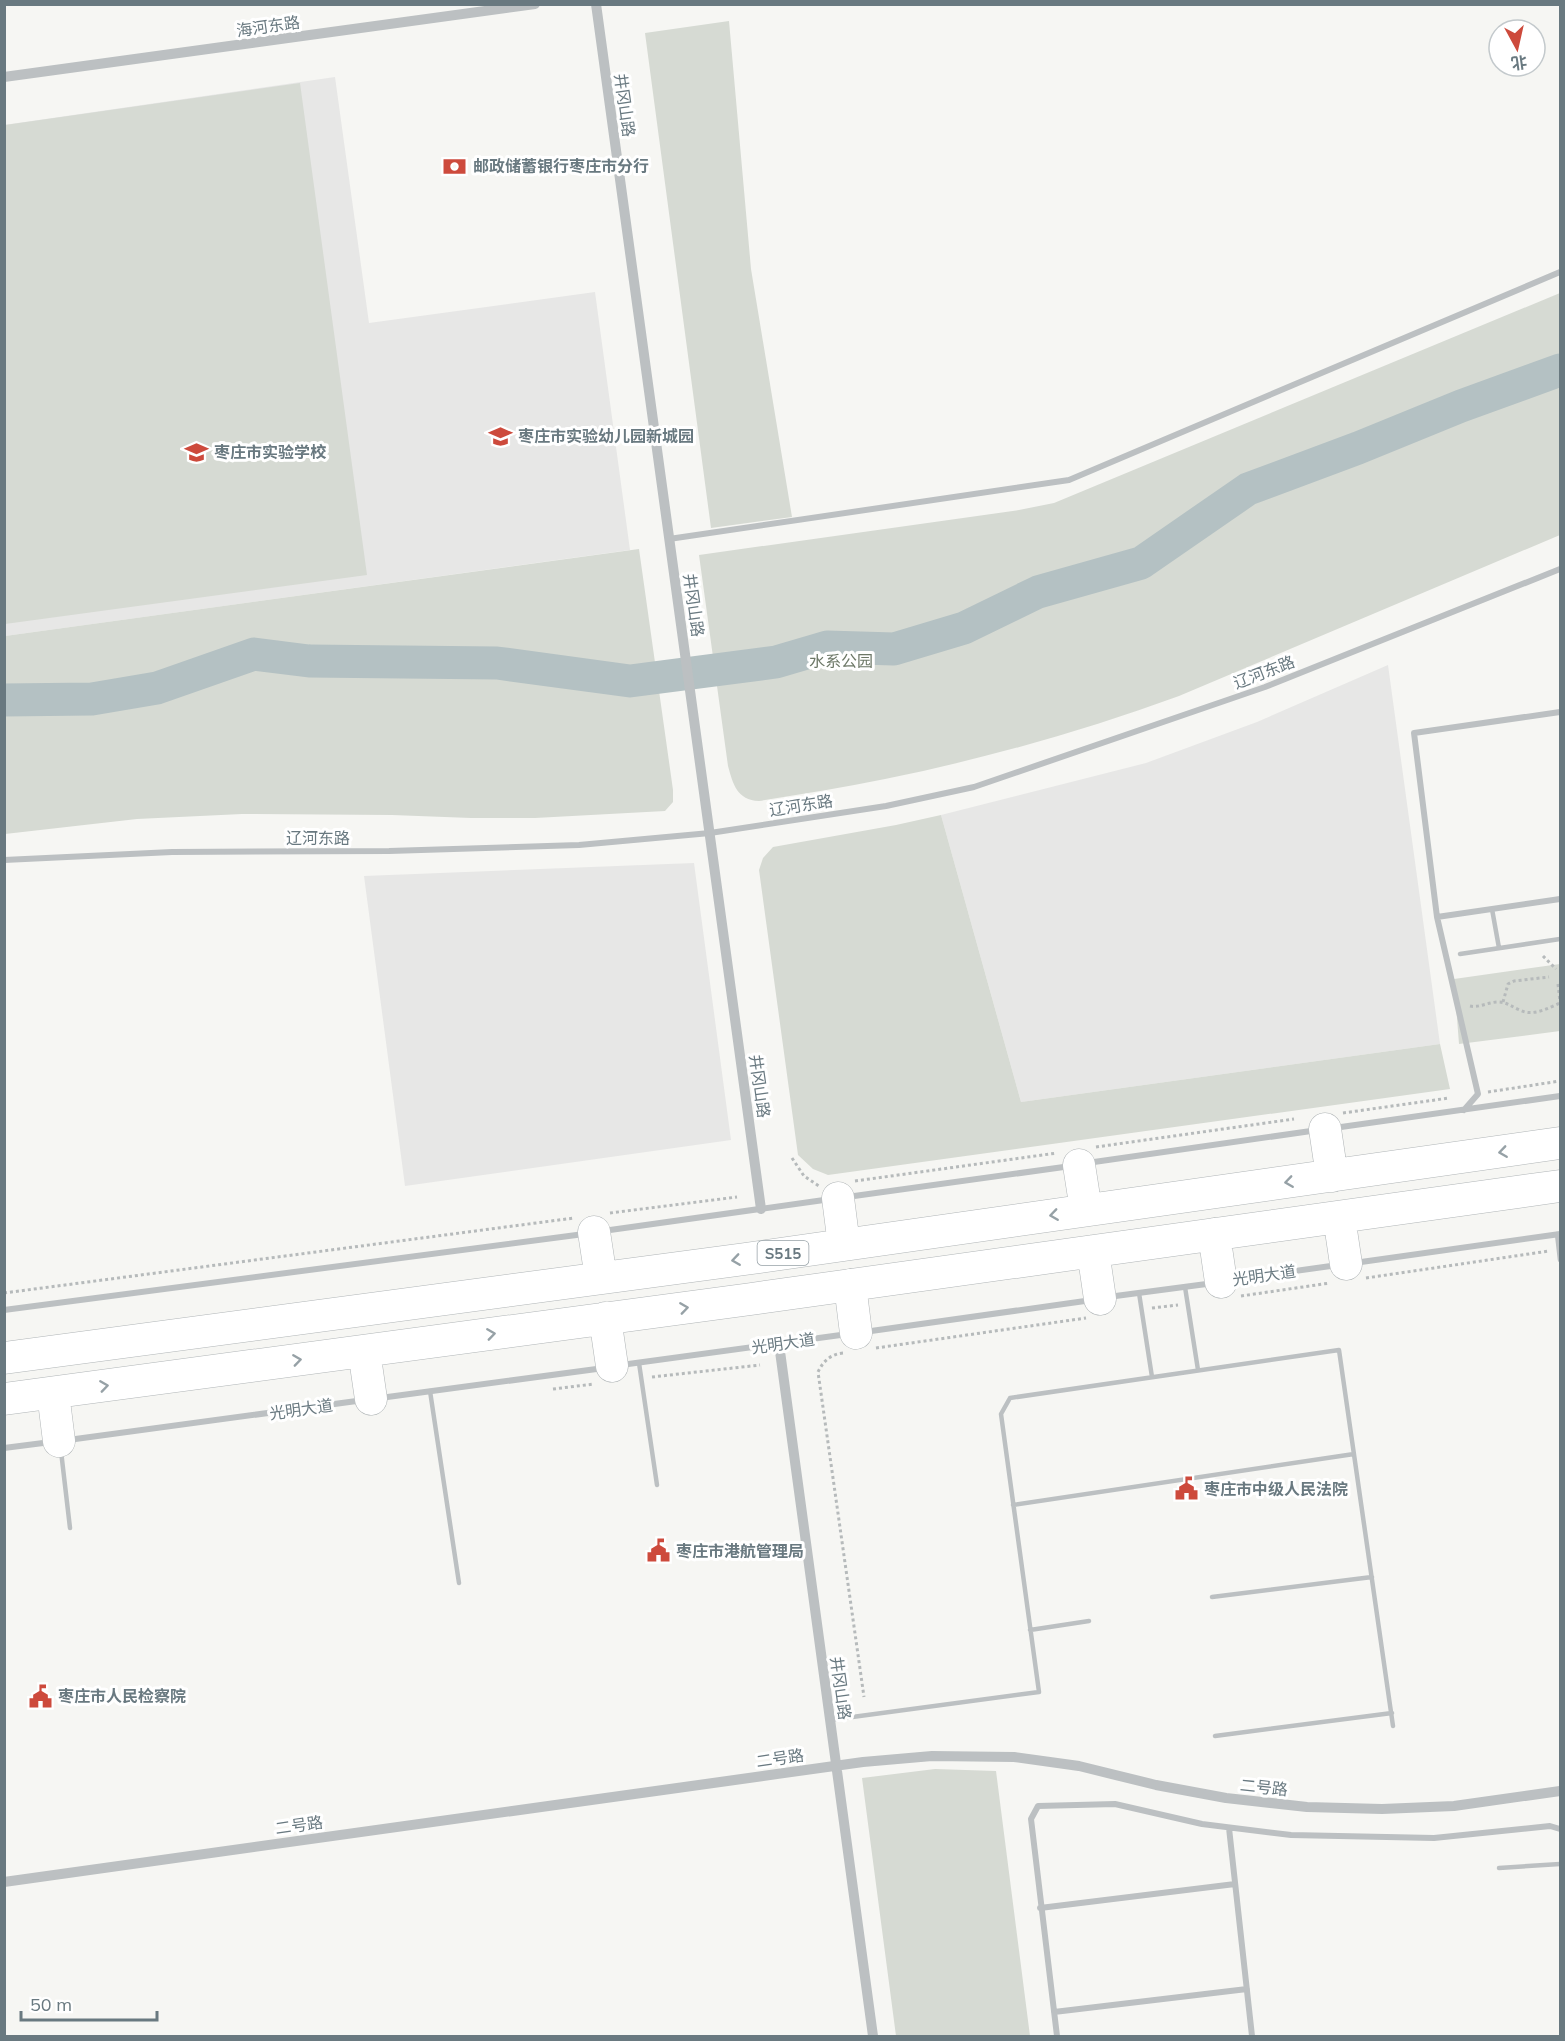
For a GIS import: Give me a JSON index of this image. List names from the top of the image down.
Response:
{
  "streets": {
    "main road": ["S515"],
    "street": [
      "海河东路",
      "井冈山路",
      "辽河东路",
      "光明大道",
      "二号路"
    ]
  },
  "crossings": [
    ["井冈山路", "辽河东路"],
    ["井冈山路", "光明大道"],
    ["井冈山路", "二号路"]
  ],
  "parks": ["水系公园"],
  "places": {
    "bank": ["邮政储蓄银行枣庄市分行"],
    "school or university": ["枣庄市实验幼儿园新城园", "枣庄市实验学校"],
    "public building": ["枣庄市中级人民法院", "枣庄市港航管理局", "枣庄市人民检察院"]
  },
  "scale_bar": "50 m",
  "north": "bottom"
}
